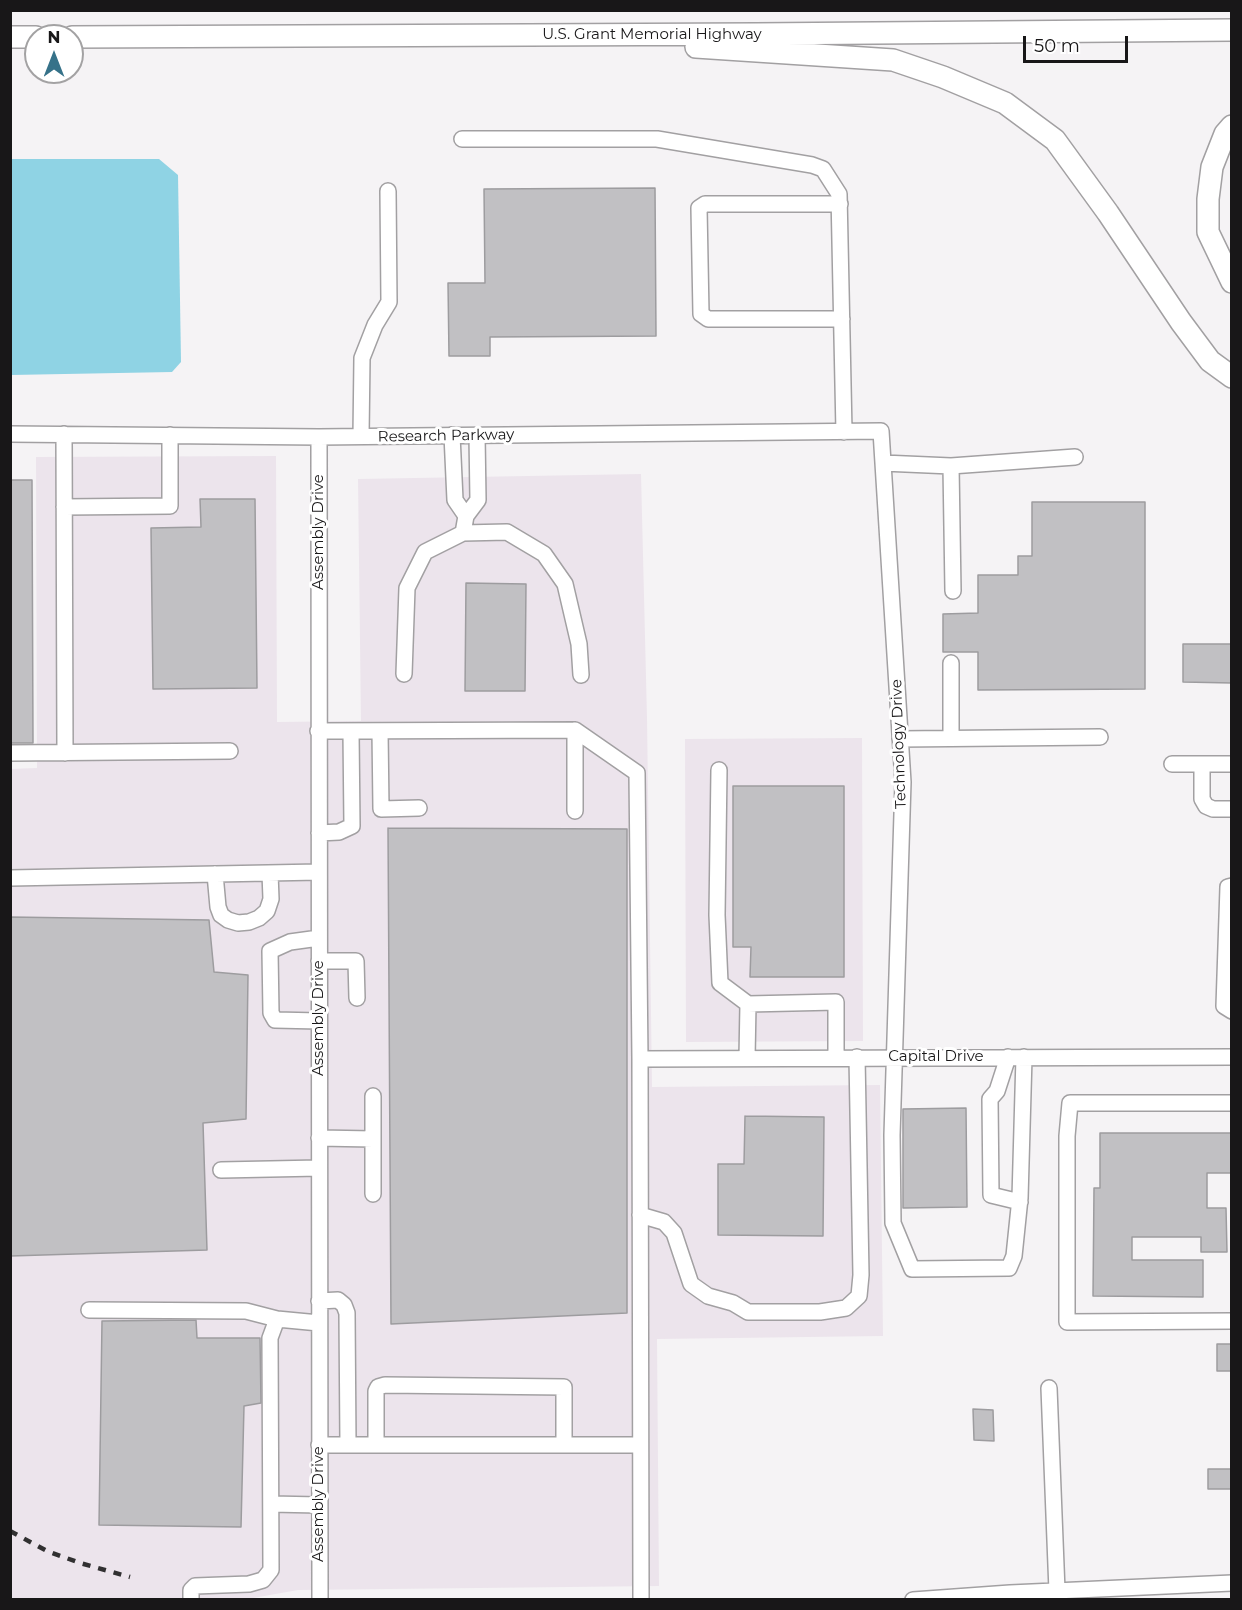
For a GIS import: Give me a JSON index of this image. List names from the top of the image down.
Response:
{
  "streets": {
    "highway": ["U.S. Grant Memorial Highway"],
    "street": [
      "Research Parkway",
      "Assembly Drive",
      "Technology Drive",
      "Capital Drive"
    ]
  },
  "crossings": [
    ["Research Parkway", "Assembly Drive"],
    ["Research Parkway", "Technology Drive"],
    ["Technology Drive", "Capital Drive"]
  ],
  "scale_bar": "50 m",
  "north": "top"
}
